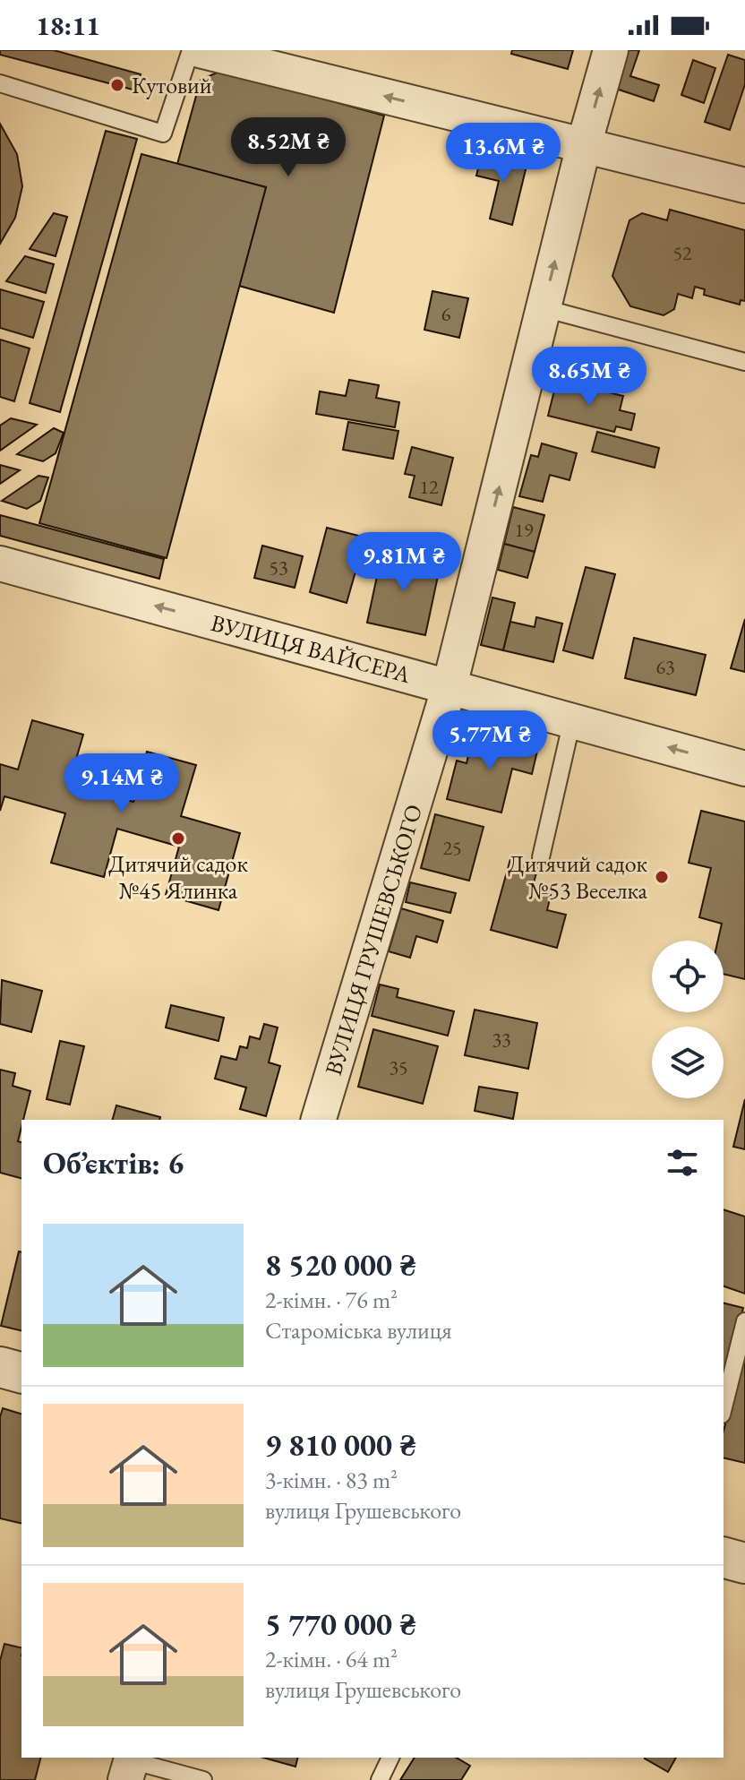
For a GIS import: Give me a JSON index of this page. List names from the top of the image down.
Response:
{
  "streets": {
    "street": ["ВУЛИЦЯ ВАЙСЕРА", "ВУЛИЦЯ ГРУШЕВСЬКОГО"]
  },
  "crossings": [
    ["ВУЛИЦЯ ВАЙСЕРА", "ВУЛИЦЯ ГРУШЕВСЬКОГО"]
  ],
  "one_way": ["ВУЛИЦЯ ВАЙСЕРА", "ВУЛИЦЯ ГРУШЕВСЬКОГО"],
  "places": ["Кутовий", "Дитячий садок №45 Ялинка", "Дитячий садок №53 Веселка"],
  "house_numbers": [
    "52",
    "6",
    "12",
    "19",
    "53",
    "63",
    "25",
    "33",
    "35"
  ],
  "page": {
    "status": "18:11",
    "price": [
      "8.52M ₴",
      "13.6M ₴",
      "8.65M ₴",
      "9.81M ₴",
      "5.77M ₴",
      "9.14M ₴"
    ],
    "heading": "Об’єктів: 6",
    "list": [
      {
        "name": "8 520 000 ₴",
        "note": "2-кімн. · 76 m² · Староміська вулиця"
      },
      {
        "name": "9 810 000 ₴",
        "note": "3-кімн. · 83 m² · вулиця Грушевського"
      },
      {
        "name": "5 770 000 ₴",
        "note": "2-кімн. · 64 m² · вулиця Грушевського"
      }
    ]
  }
}
